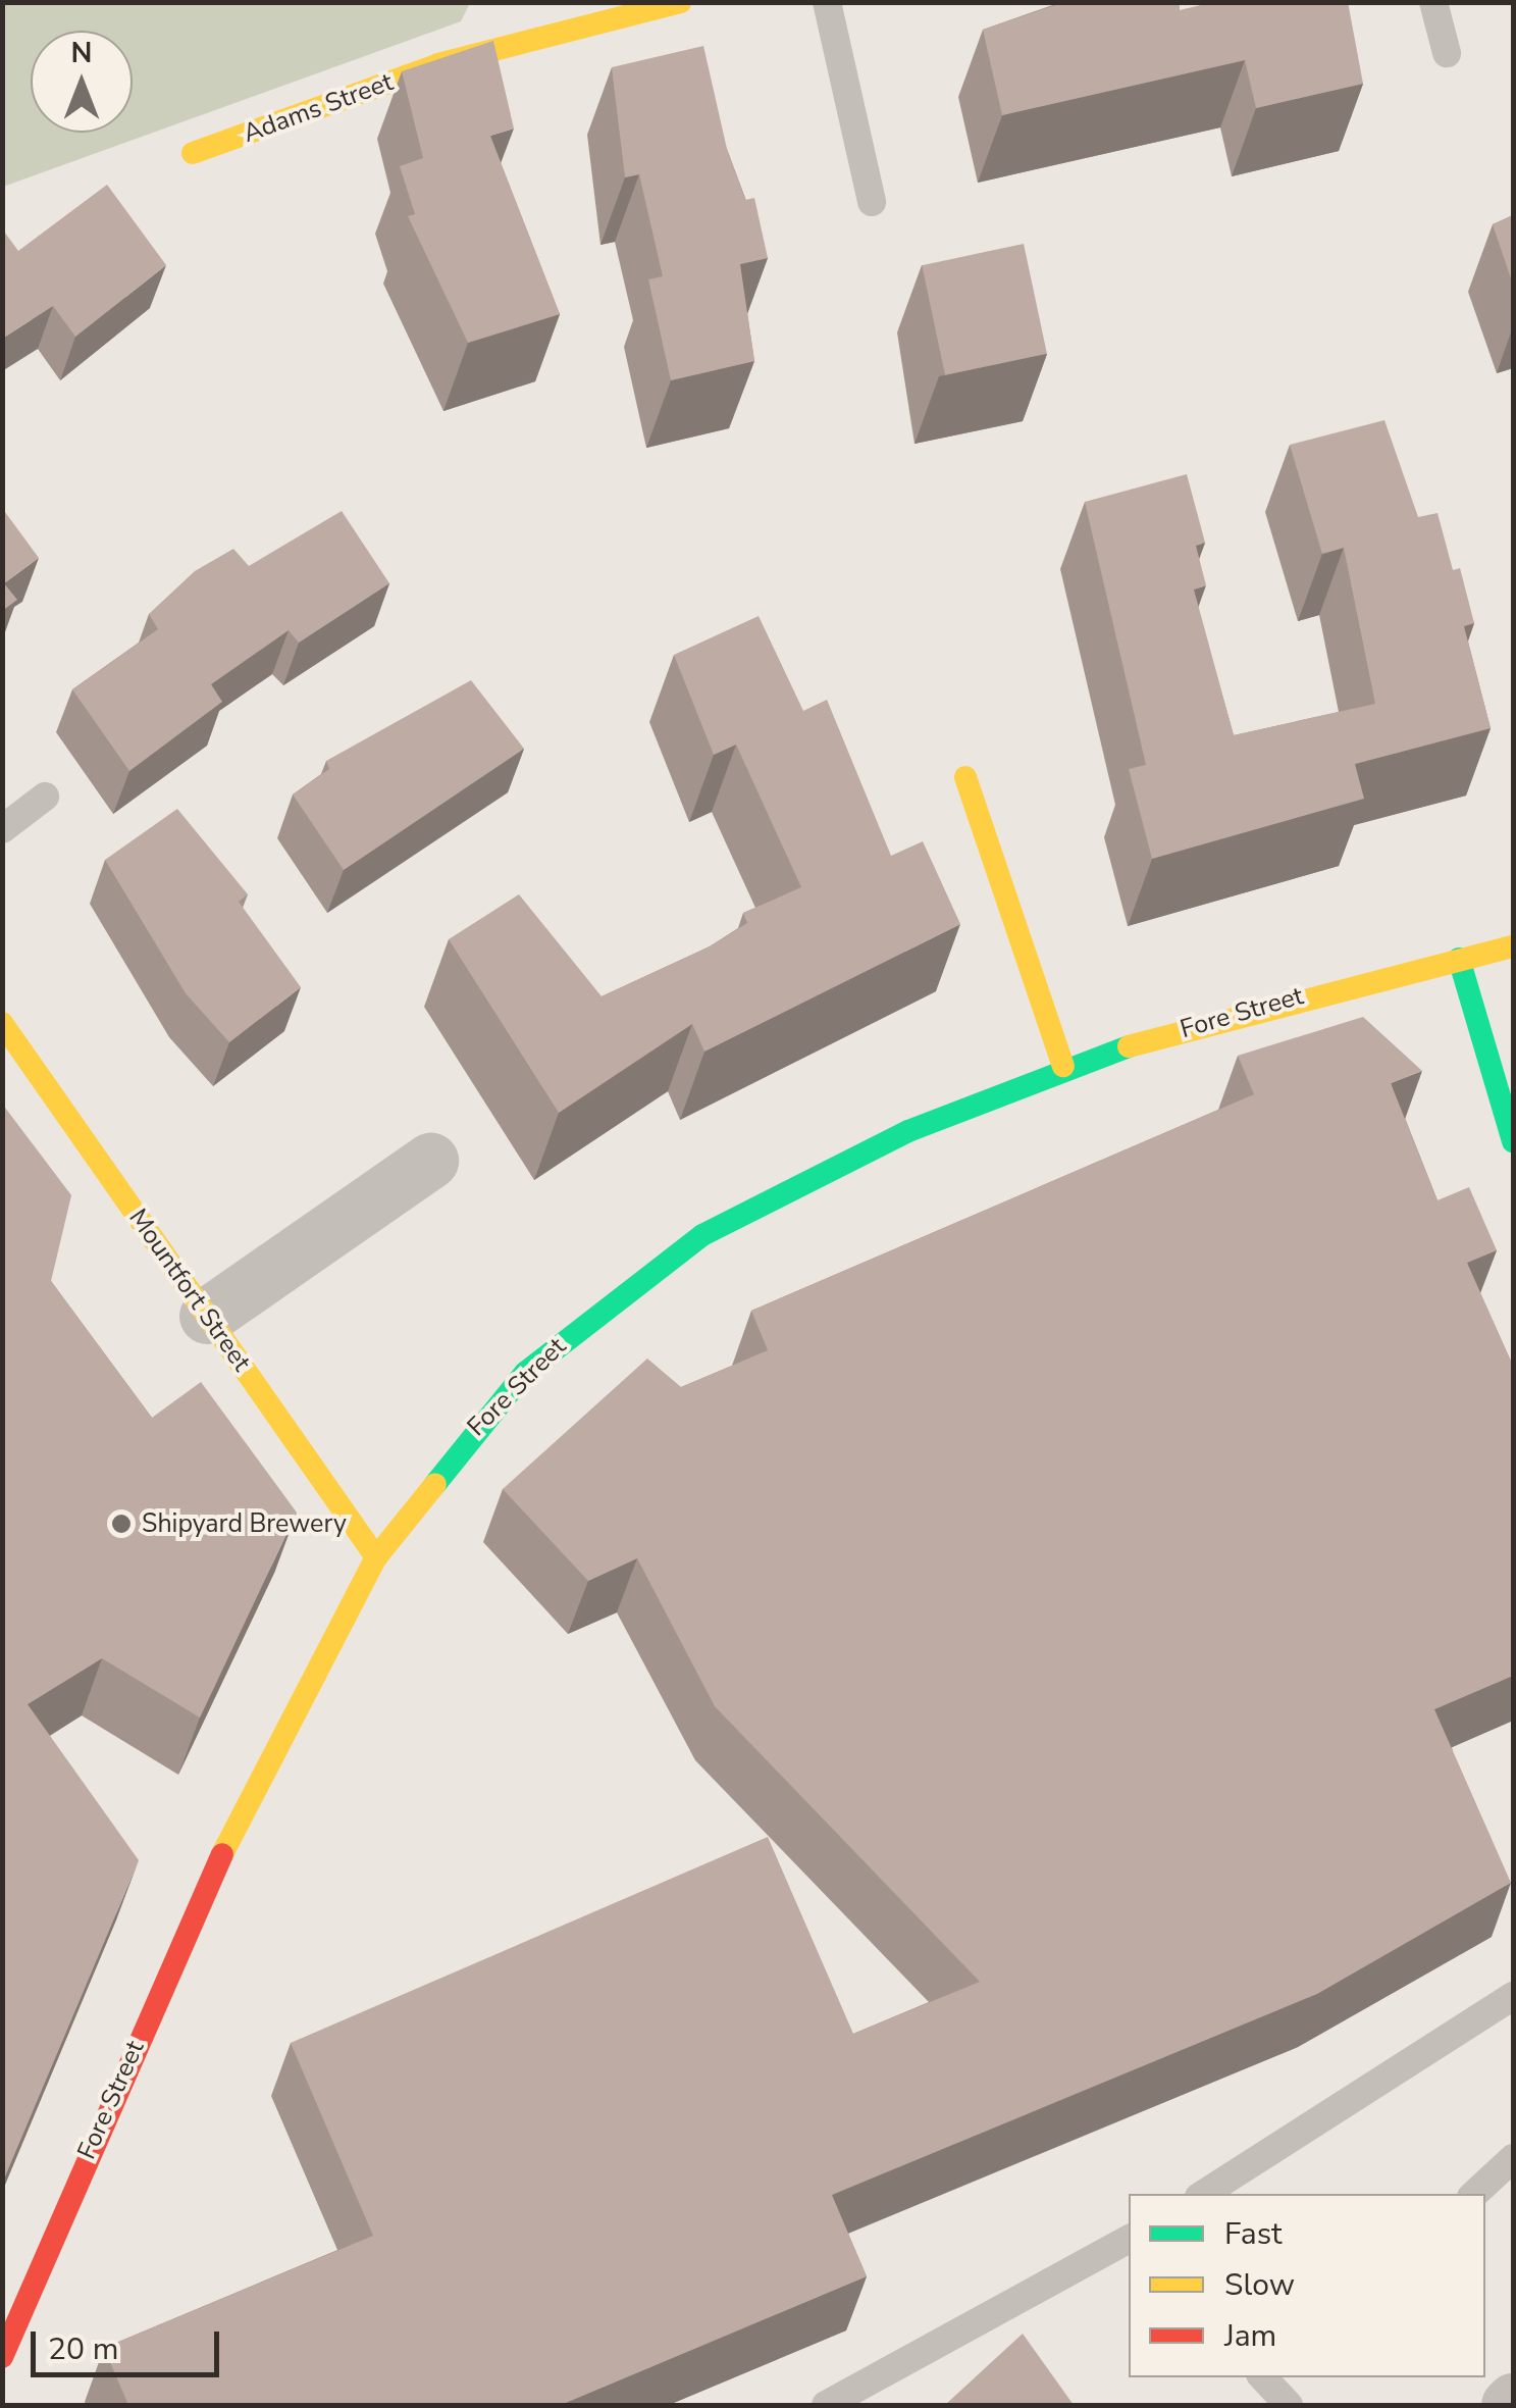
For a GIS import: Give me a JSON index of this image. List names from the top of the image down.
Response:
{
  "streets": {
    "street": ["Adams Street", "Fore Street", "Mountfort Street"]
  },
  "crossings": [
    ["Fore Street", "Mountfort Street"]
  ],
  "places": ["Shipyard Brewery"],
  "legend": ["Fast", "Slow", "Jam"],
  "scale_bar": "20 m",
  "north": "top"
}
